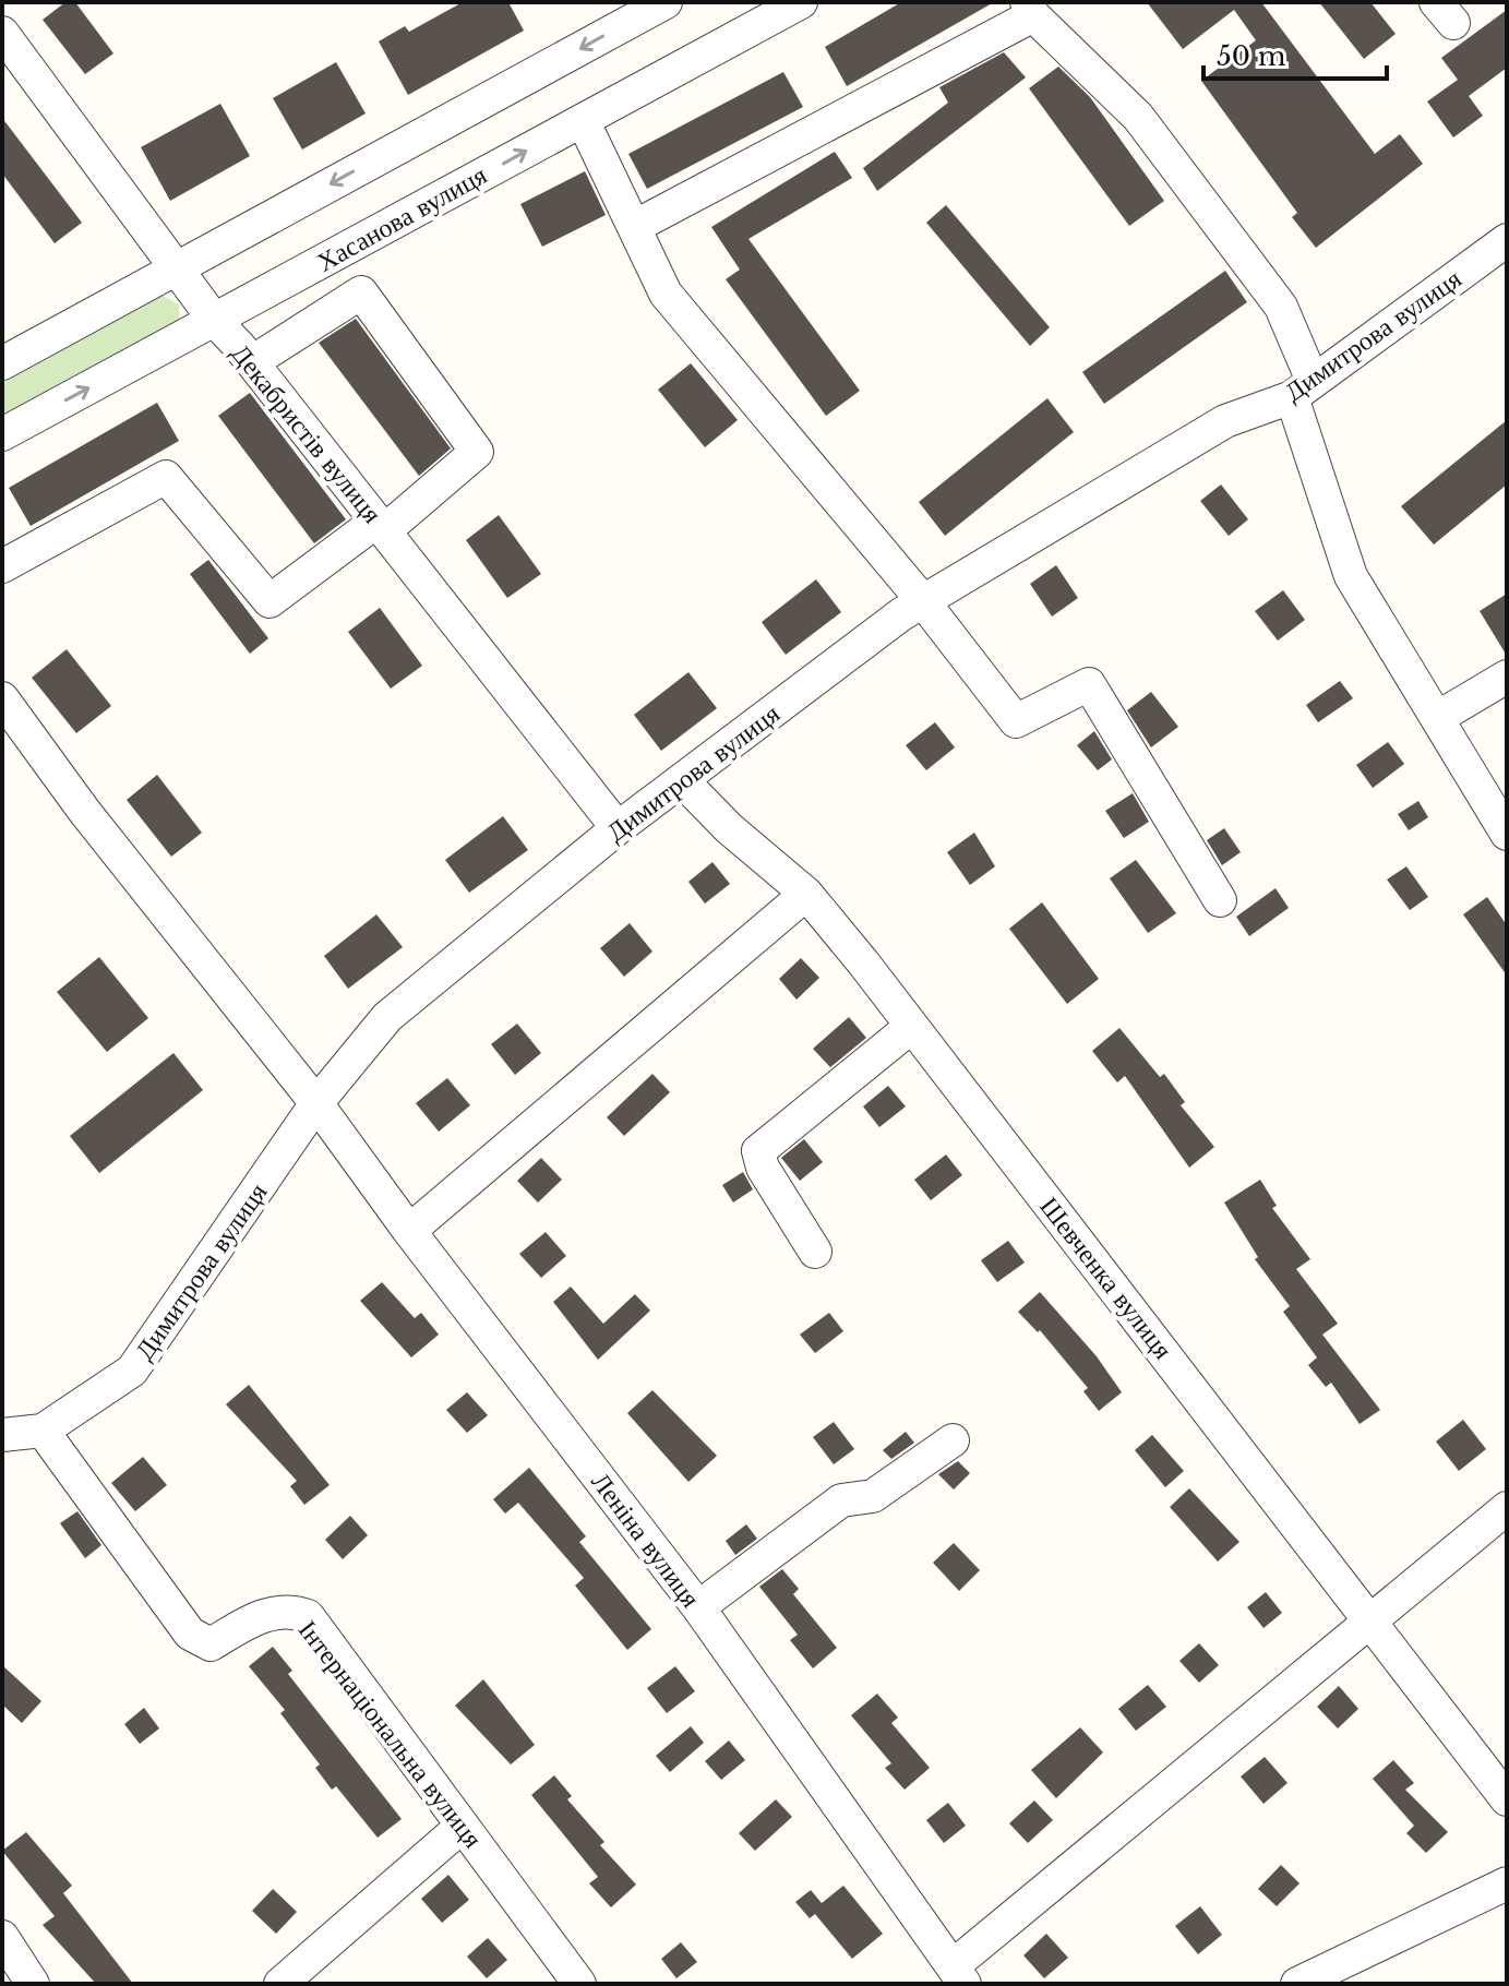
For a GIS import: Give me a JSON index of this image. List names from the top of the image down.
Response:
{
  "streets": {
    "street": [
      "Хасанова вулиця",
      "Димитрова вулиця",
      "Декабристів вулиця",
      "Шевченка вулиця",
      "Леніна вулиця",
      "Інтернаціональна вулиця"
    ]
  },
  "crossings": [
    ["Хасанова вулиця", "Декабристів вулиця"],
    ["Димитрова вулиця", "Декабристів вулиця"],
    ["Димитрова вулиця", "Шевченка вулиця"],
    ["Димитрова вулиця", "Леніна вулиця"],
    ["Димитрова вулиця", "Інтернаціональна вулиця"]
  ],
  "scale_bar": "50 m"
}
